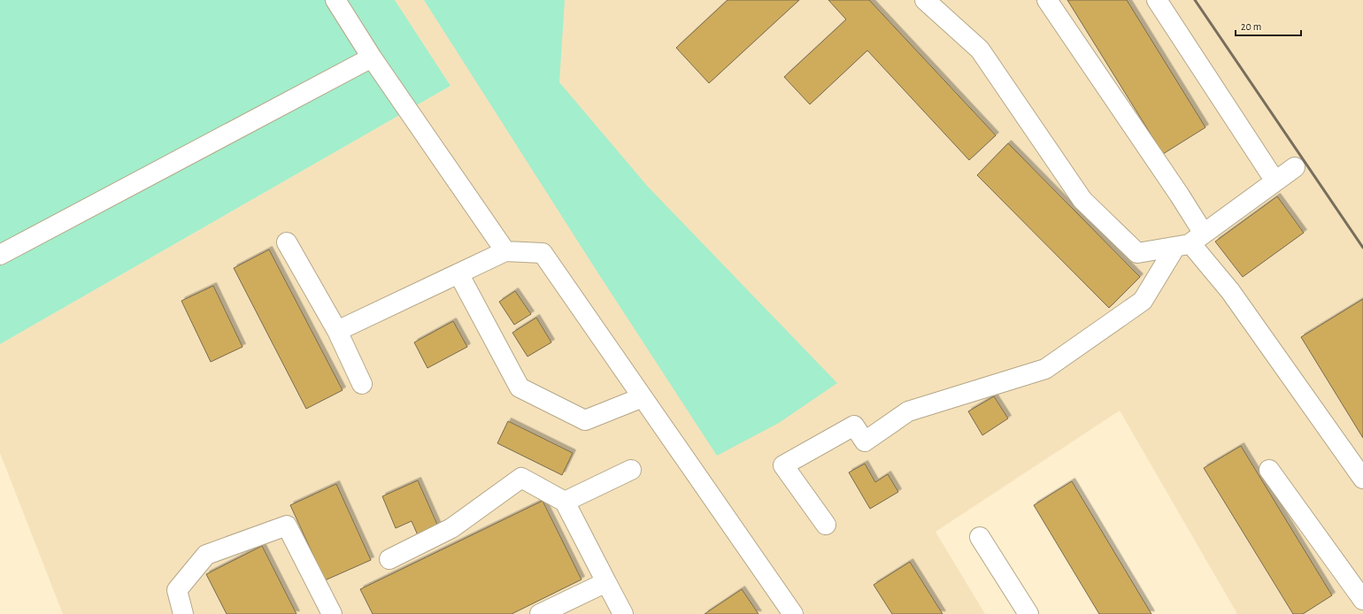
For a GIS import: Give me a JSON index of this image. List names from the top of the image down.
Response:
{
  "scale_bar": "20 m"
}
